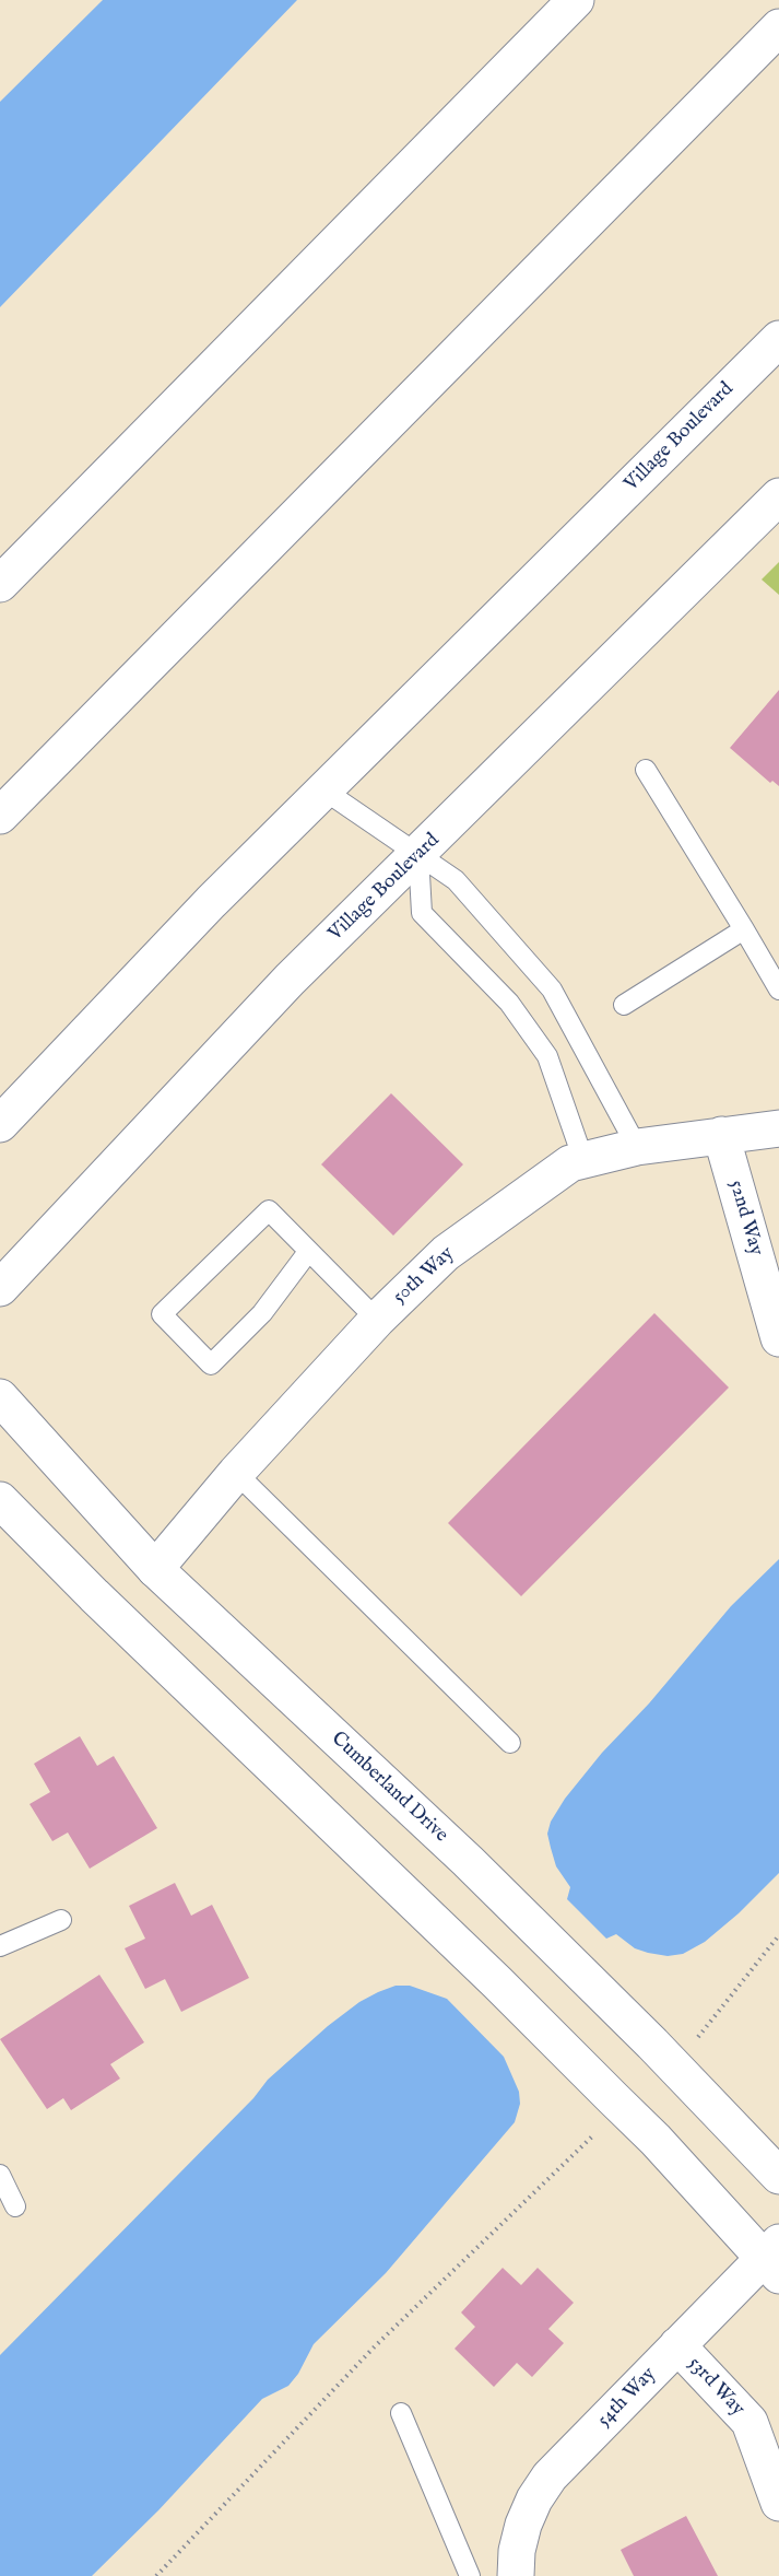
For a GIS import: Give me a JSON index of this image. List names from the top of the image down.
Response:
{
  "streets": {
    "main road": [
      "Village Boulevard",
      "52nd Way",
      "50th Way",
      "Cumberland Drive",
      "53rd Way",
      "54th Way"
    ]
  },
  "crossings": [
    ["52nd Way", "50th Way"],
    ["50th Way", "Cumberland Drive"],
    ["53rd Way", "54th Way"]
  ]
}
